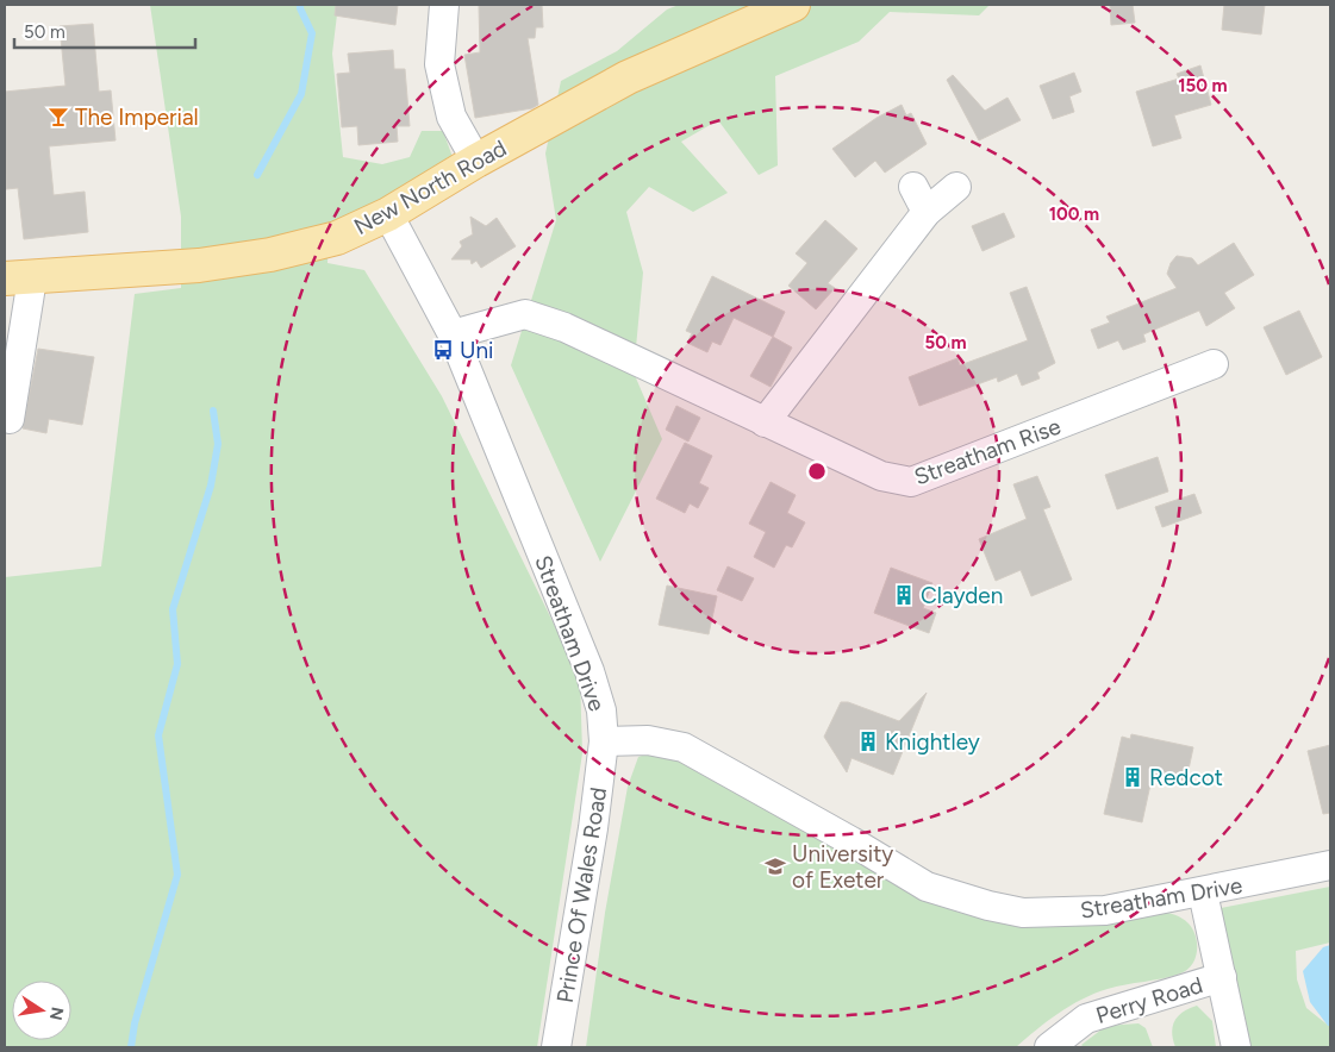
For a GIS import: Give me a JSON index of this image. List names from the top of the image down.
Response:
{
  "streets": {
    "main road": ["New North Road"],
    "street": [
      "Streatham Rise",
      "Streatham Drive",
      "Prince Of Wales Road",
      "Perry Road"
    ]
  },
  "crossings": [
    ["New North Road", "Streatham Drive"],
    ["Streatham Rise", "Streatham Drive"],
    ["Streatham Drive", "Prince Of Wales Road"]
  ],
  "places": {
    "bar": ["The Imperial"],
    "bus stop": ["Uni"],
    "building": ["Clayden", "Knightley", "Redcot"],
    "school or university": ["University of Exeter"]
  },
  "scale_bar": "50 m",
  "north": "right",
  "rings": ["150 m", "100 m", "50 m"]
}
